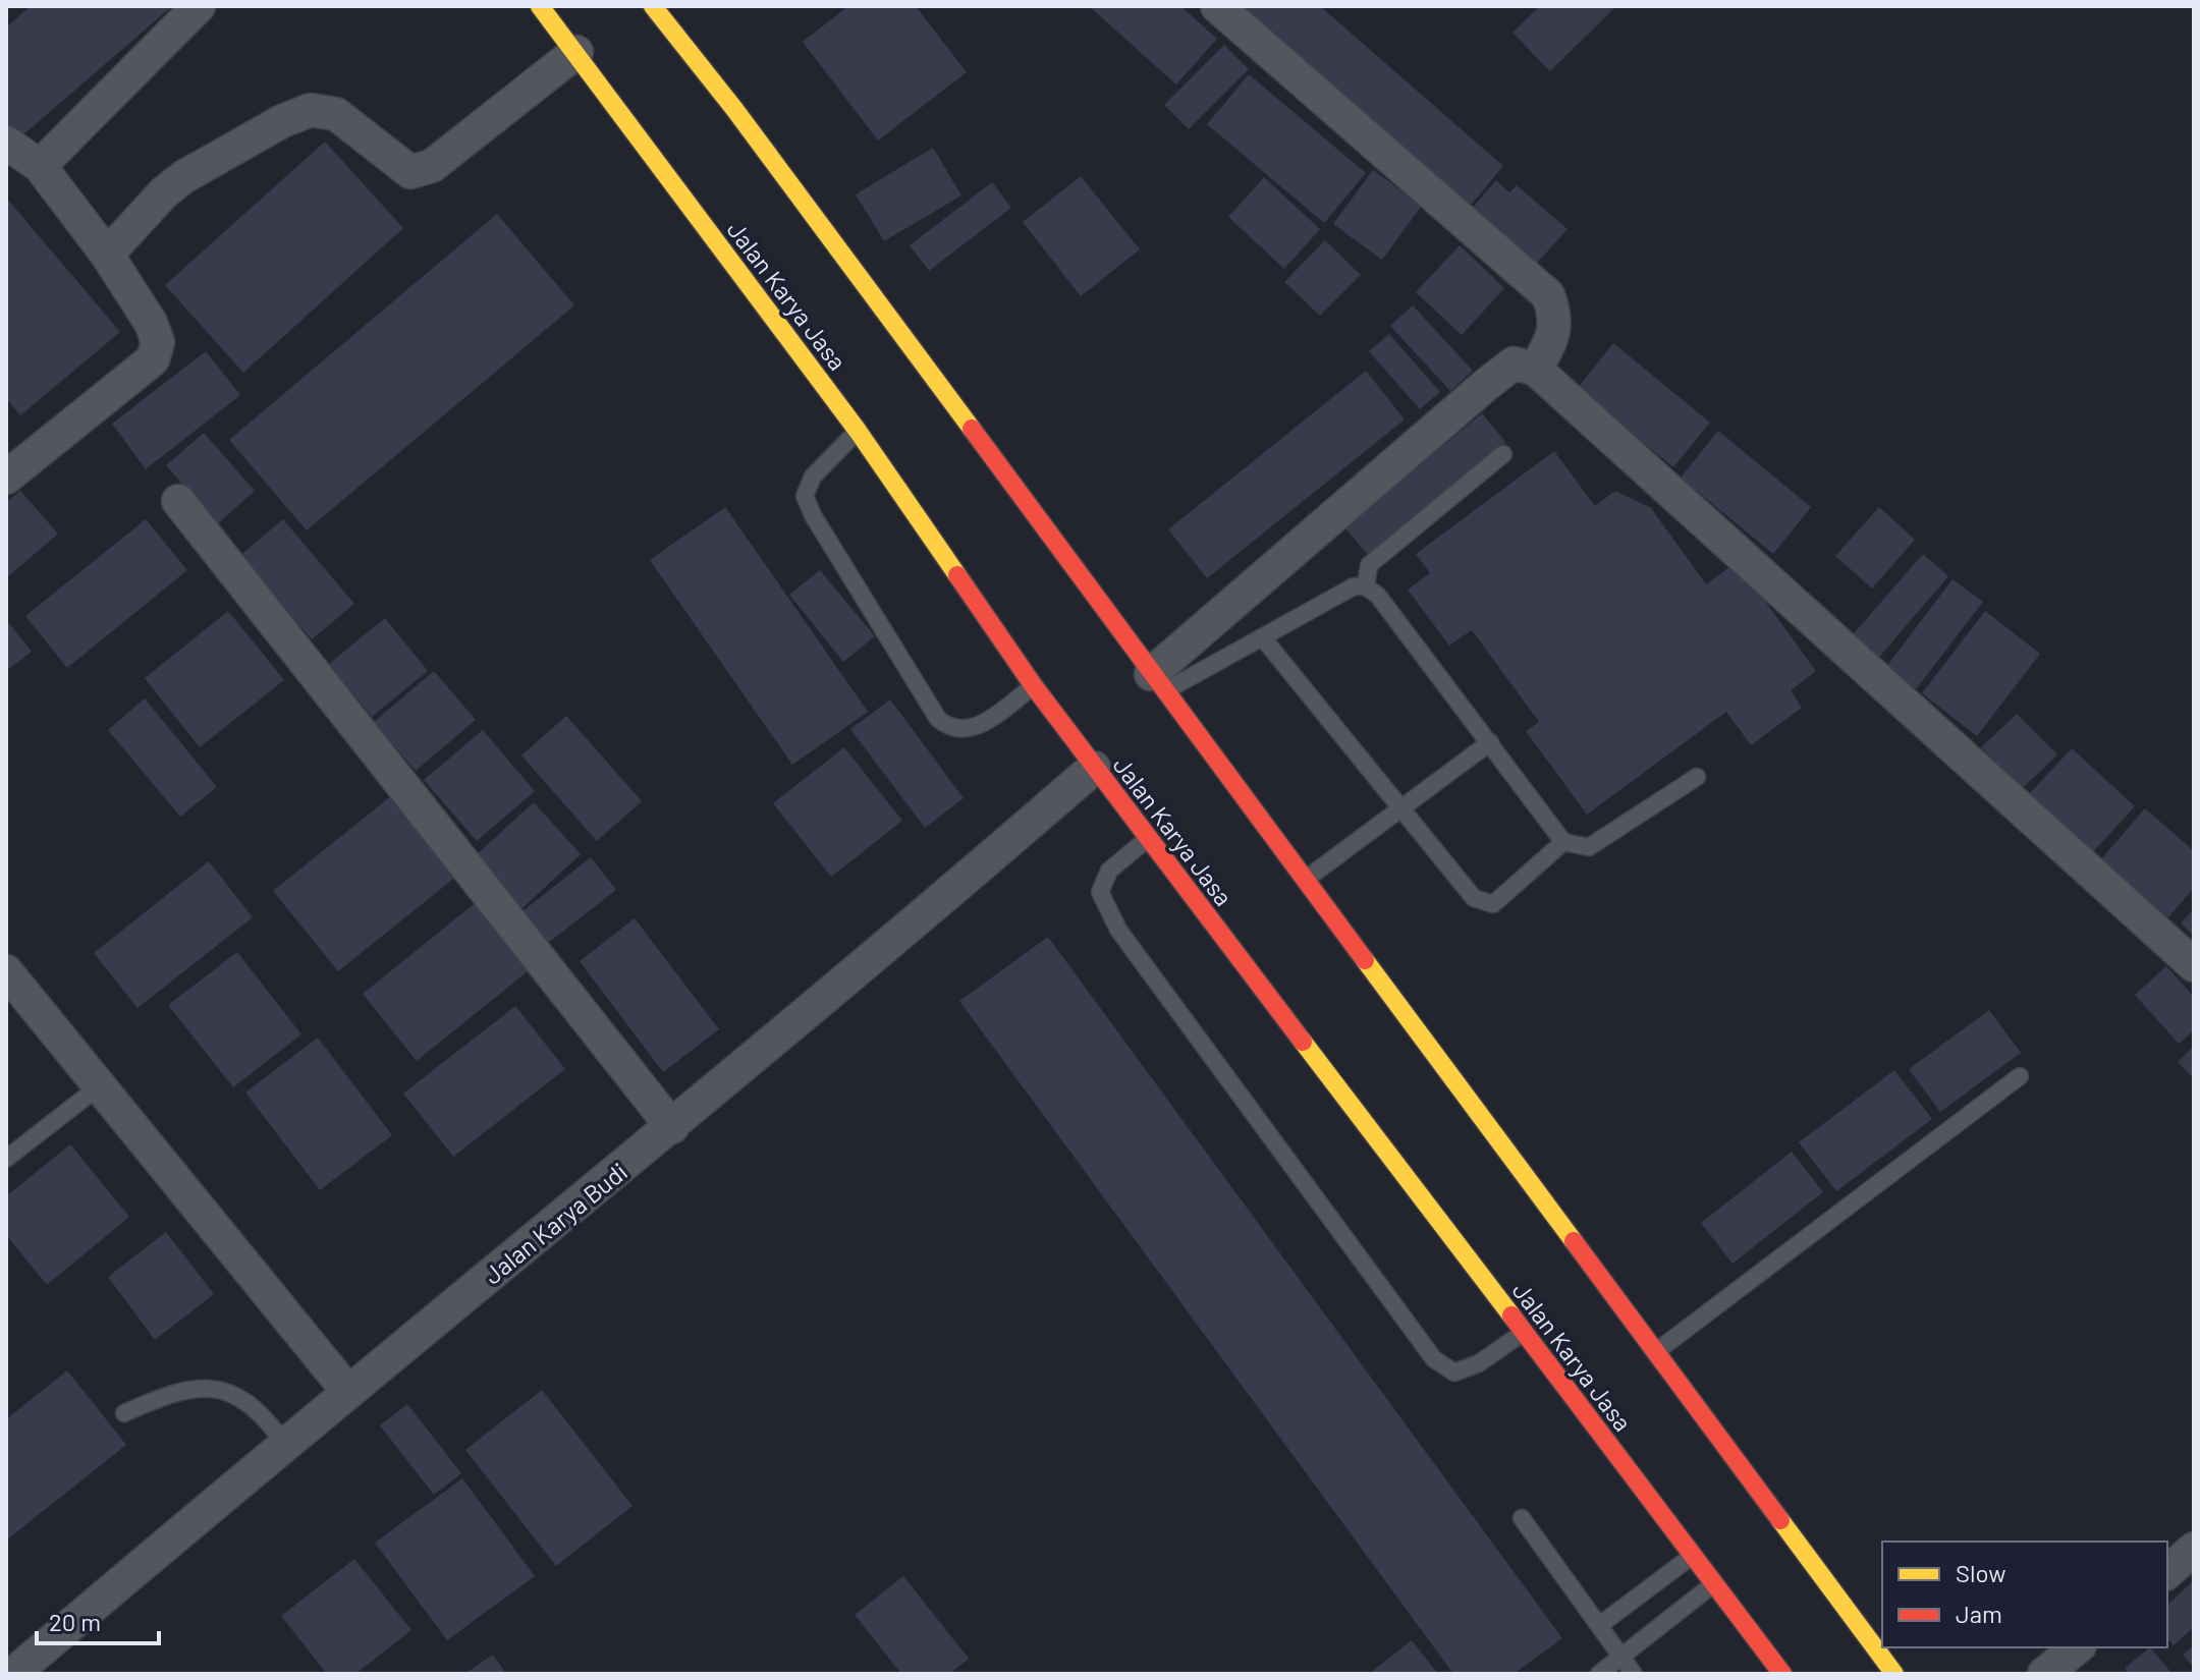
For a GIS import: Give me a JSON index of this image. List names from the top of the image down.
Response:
{
  "streets": {
    "highway": ["Jalan Karya Jasa"],
    "street": ["Jalan Karya Budi"]
  },
  "crossings": [
    ["Jalan Karya Jasa", "Jalan Karya Budi"]
  ],
  "legend": ["Slow", "Jam"],
  "scale_bar": "20 m"
}
